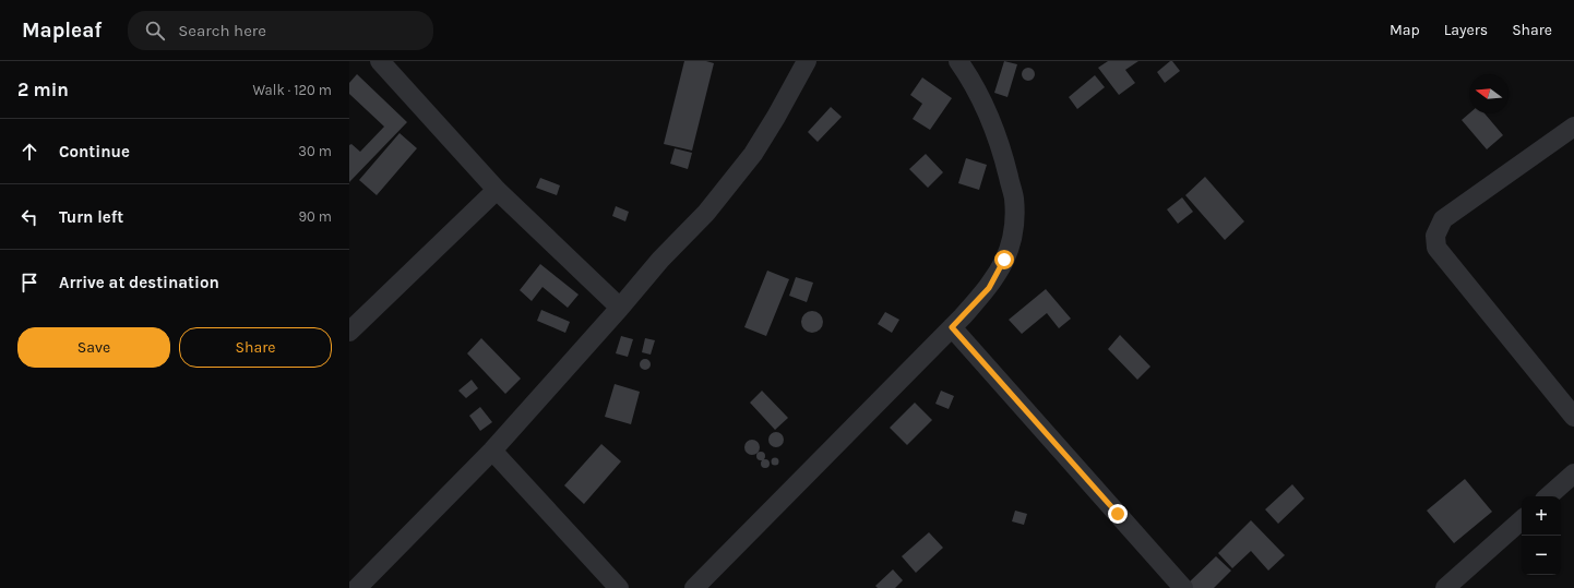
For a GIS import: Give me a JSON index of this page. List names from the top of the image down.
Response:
{
  "north": "left",
  "page": {
    "header": "Mapleaf",
    "search": "Search here",
    "nav": ["Map", "Layers", "Share"],
    "heading": ["2 min", "Walk · 120 m"],
    "list": [
      ["Continue", "30 m"],
      ["Turn left", "90 m"],
      "Arrive at destination"
    ],
    "buttons": ["Save", "Share"],
    "map_buttons": ["+", "−"]
  }
}
